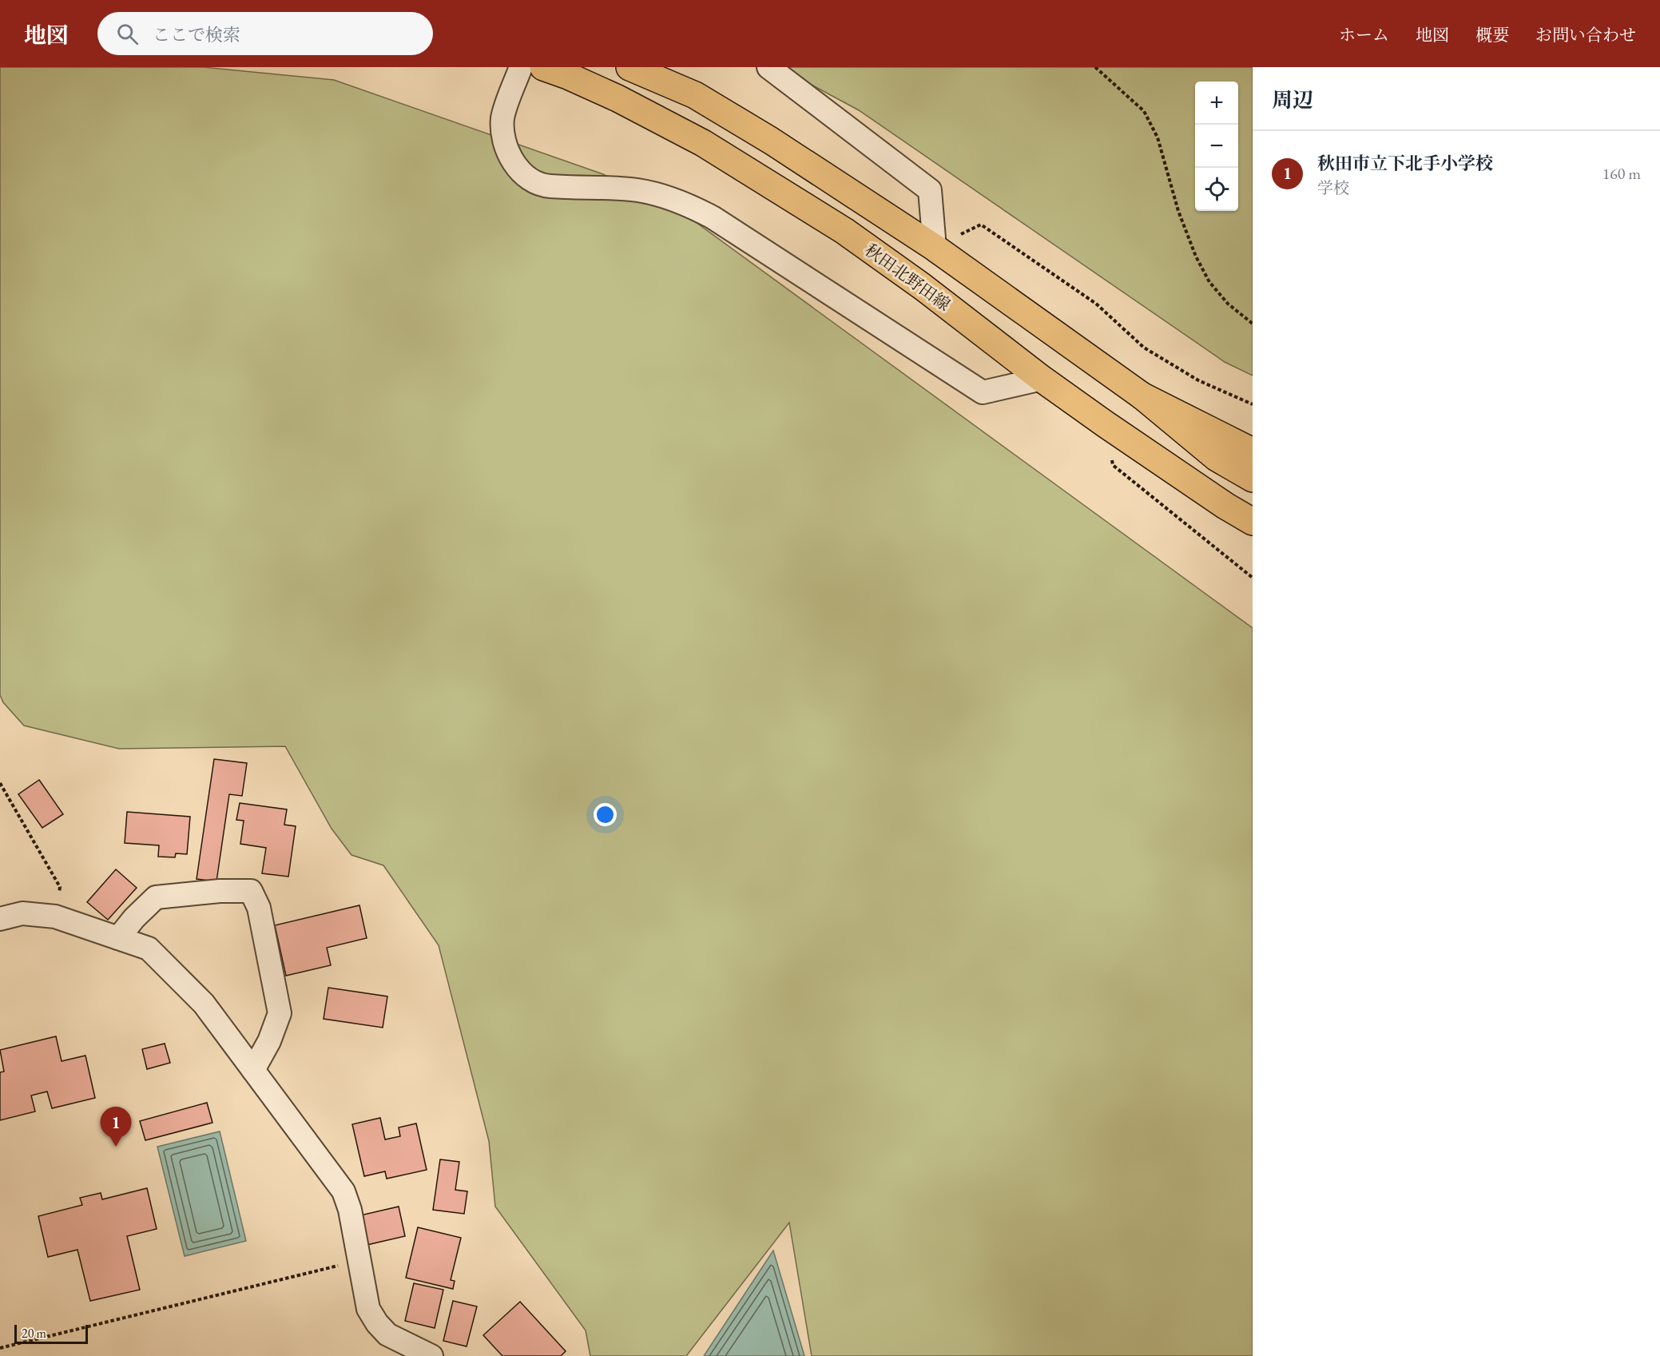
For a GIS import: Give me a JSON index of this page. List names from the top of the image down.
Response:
{
  "streets": {
    "main road": ["秋田北野田線"]
  },
  "scale_bar": "20 m",
  "page": {
    "header": "地図",
    "search": "ここで検索",
    "nav": [
      "ホーム",
      "地図",
      "概要",
      "お問い合わせ"
    ],
    "heading": "周辺",
    "map_buttons": ["+", "−"],
    "list": [
      {
        "mark": "1",
        "name": "秋田市立下北手小学校",
        "note": "学校",
        "value": "160 m"
      }
    ],
    "pins": "1",
    "scale": "20 m"
  }
}
